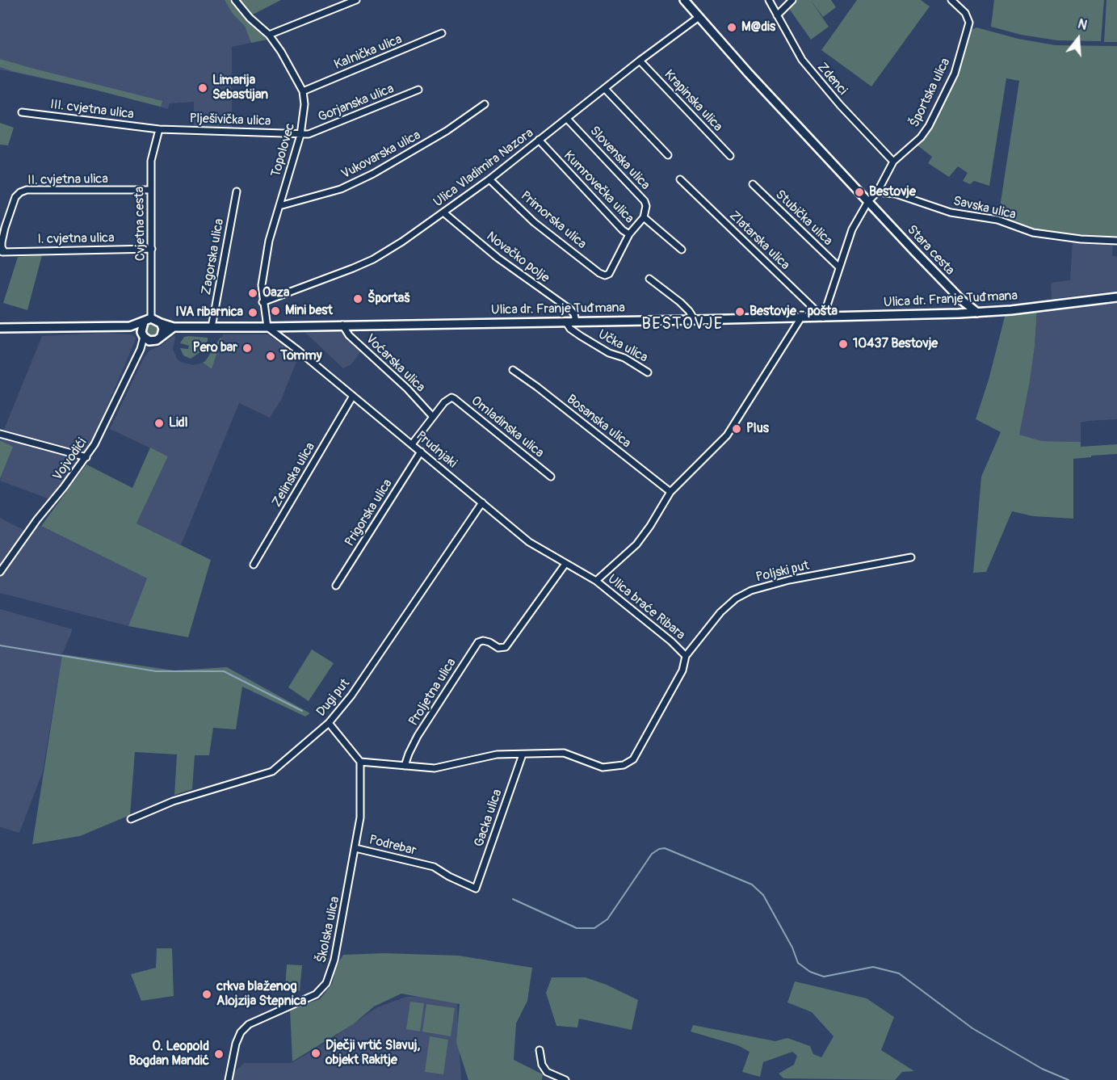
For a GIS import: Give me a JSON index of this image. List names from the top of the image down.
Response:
{
  "streets": {
    "main road": ["Stara cesta", "Ulica dr. Franje Tuđmana"],
    "street": [
      "Kalnička ulica",
      "Zdenci",
      "Športska ulica",
      "Krapinska ulica",
      "Gorjanska ulica",
      "III. cvjetna ulica",
      "Plješivička ulica",
      "Topolovec",
      "Vukovarska ulica",
      "Slovenska ulica",
      "Ulica Vladimira Nazora",
      "II. cvjetna ulica",
      "Kumrovečka ulica",
      "Savska ulica",
      "Stubička ulica",
      "Primorska ulica",
      "Cvjetna cesta",
      "I. cvjetna ulica",
      "Zlatarska ulica",
      "Zagorska ulica",
      "Novačko polje",
      "Učka ulica",
      "Voćarska ulica",
      "Bosanska ulica",
      "Omladinska ulica",
      "Prudnjaki",
      "Vojvodići",
      "Zelinska ulica",
      "Prigorska ulica",
      "Poljski put",
      "Ulica braće Ribara",
      "Proljetna ulica",
      "Dugi put",
      "Gacka ulica",
      "Podrebar",
      "Školska ulica"
    ]
  },
  "crossings": [
    ["Kalnička ulica", "Topolovec"],
    ["Zdenci", "Športska ulica"],
    ["Krapinska ulica", "Ulica Vladimira Nazora"],
    ["Gorjanska ulica", "Plješivička ulica"],
    ["Gorjanska ulica", "Topolovec"],
    ["III. cvjetna ulica", "Plješivička ulica"],
    ["III. cvjetna ulica", "Cvjetna cesta"],
    ["Plješivička ulica", "Topolovec"],
    ["Plješivička ulica", "Cvjetna cesta"],
    ["Topolovec", "Vukovarska ulica"],
    ["Topolovec", "Ulica Vladimira Nazora"],
    ["Topolovec", "Ulica dr. Franje Tuđmana"],
    ["Topolovec", "Prudnjaki"],
    ["Slovenska ulica", "Ulica Vladimira Nazora"],
    ["Ulica Vladimira Nazora", "Kumrovečka ulica"],
    ["Ulica Vladimira Nazora", "Primorska ulica"],
    ["Ulica Vladimira Nazora", "Stara cesta"],
    ["Ulica Vladimira Nazora", "Novačko polje"],
    ["II. cvjetna ulica", "Cvjetna cesta"],
    ["II. cvjetna ulica", "I. cvjetna ulica"],
    ["Kumrovečka ulica", "Primorska ulica"],
    ["Cvjetna cesta", "I. cvjetna ulica"],
    ["Cvjetna cesta", "Ulica dr. Franje Tuđmana"],
    ["Cvjetna cesta", "Vojvodići"],
    ["Zlatarska ulica", "Ulica dr. Franje Tuđmana"],
    ["Stara cesta", "Ulica dr. Franje Tuđmana"],
    ["Zagorska ulica", "Ulica dr. Franje Tuđmana"],
    ["Novačko polje", "Ulica dr. Franje Tuđmana"],
    ["Ulica dr. Franje Tuđmana", "Učka ulica"],
    ["Ulica dr. Franje Tuđmana", "Voćarska ulica"],
    ["Ulica dr. Franje Tuđmana", "Prudnjaki"],
    ["Ulica dr. Franje Tuđmana", "Vojvodići"],
    ["Ulica dr. Franje Tuđmana", "Ulica braće Ribara"],
    ["Voćarska ulica", "Omladinska ulica"],
    ["Bosanska ulica", "Ulica braće Ribara"],
    ["Omladinska ulica", "Prudnjaki"],
    ["Prudnjaki", "Zelinska ulica"],
    ["Prudnjaki", "Prigorska ulica"],
    ["Prudnjaki", "Ulica braće Ribara"],
    ["Prudnjaki", "Proljetna ulica"],
    ["Prudnjaki", "Dugi put"],
    ["Poljski put", "Ulica braće Ribara"],
    ["Ulica braće Ribara", "Proljetna ulica"],
    ["Ulica braće Ribara", "Gacka ulica"],
    ["Ulica braće Ribara", "Podrebar"],
    ["Gacka ulica", "Podrebar"],
    ["Podrebar", "Školska ulica"]
  ],
  "districts": ["BESTOVJE"],
  "places": [
    "M@dis",
    "Limarija Sebastijan",
    "Bestovje",
    "Oaza",
    "Športaš",
    "Mini best",
    "Bestovje - pošta",
    "IVA ribarnica",
    "10437 Bestovje",
    "Pero bar",
    "Tommy",
    "Lidl",
    "Plus",
    "crkva blaženog Alojzija Stepnica",
    "Dječji vrtić Slavuj, objekt Rakitje",
    "O. Leopold Bogdan Mandić"
  ],
  "north": "top"
}
